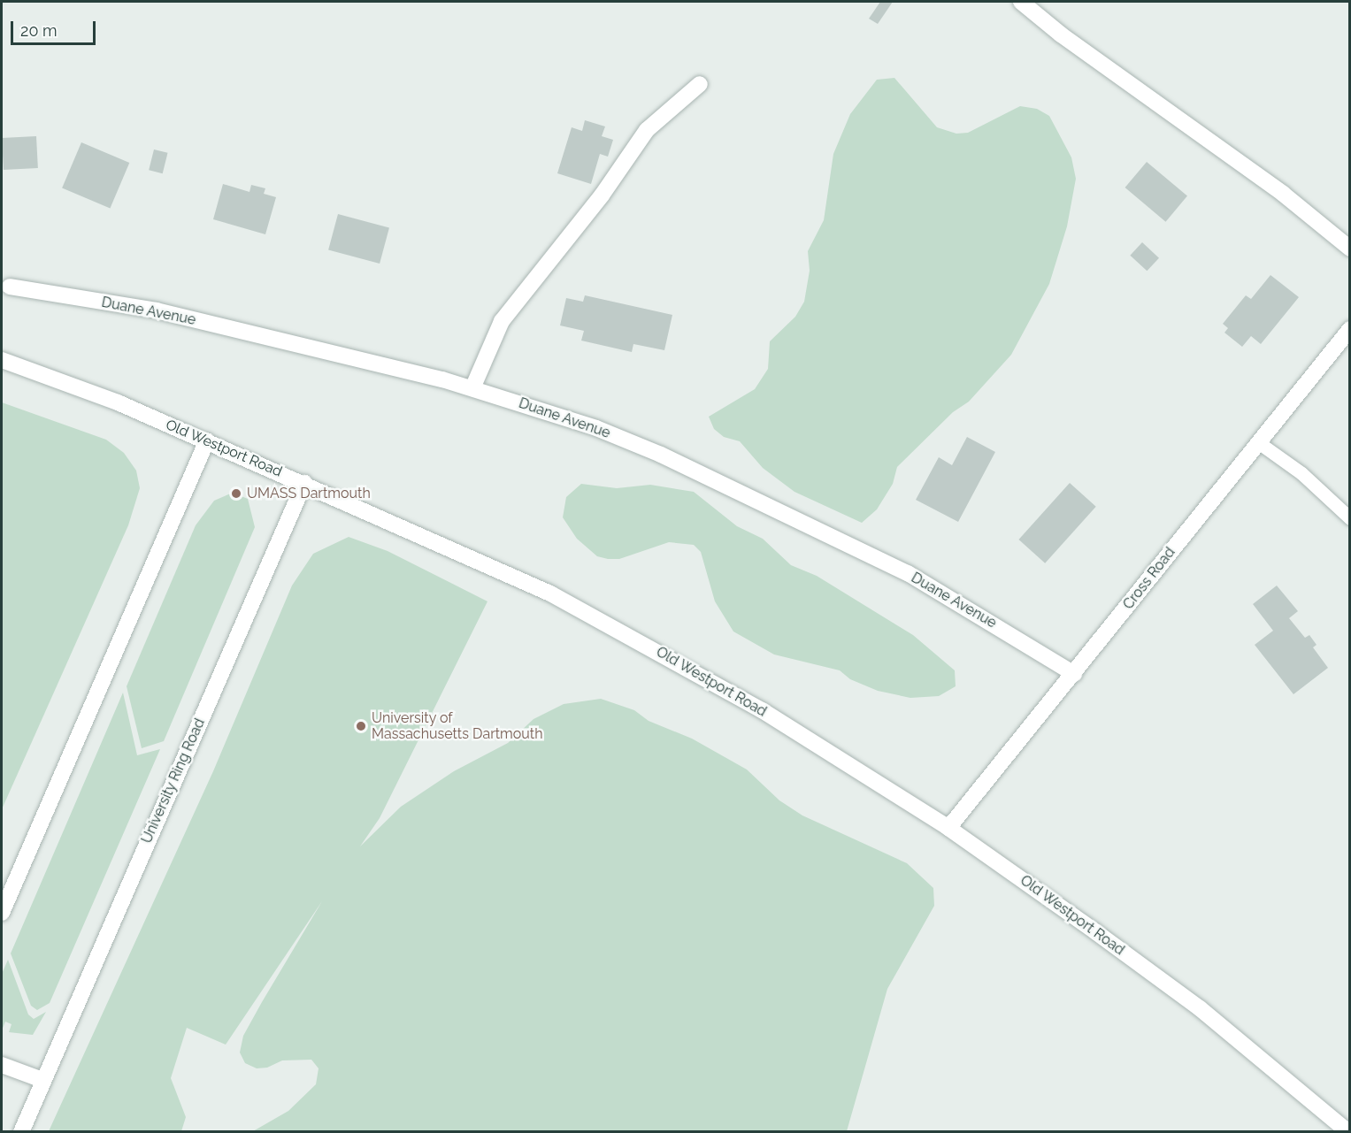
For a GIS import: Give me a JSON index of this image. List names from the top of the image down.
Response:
{
  "streets": {
    "street": [
      "Duane Avenue",
      "Old Westport Road",
      "Cross Road",
      "University Ring Road"
    ]
  },
  "crossings": [
    ["Duane Avenue", "Cross Road"],
    ["Old Westport Road", "Cross Road"],
    ["Old Westport Road", "University Ring Road"]
  ],
  "places": ["UMASS Dartmouth", "University of Massachusetts Dartmouth"],
  "scale_bar": "20 m"
}
